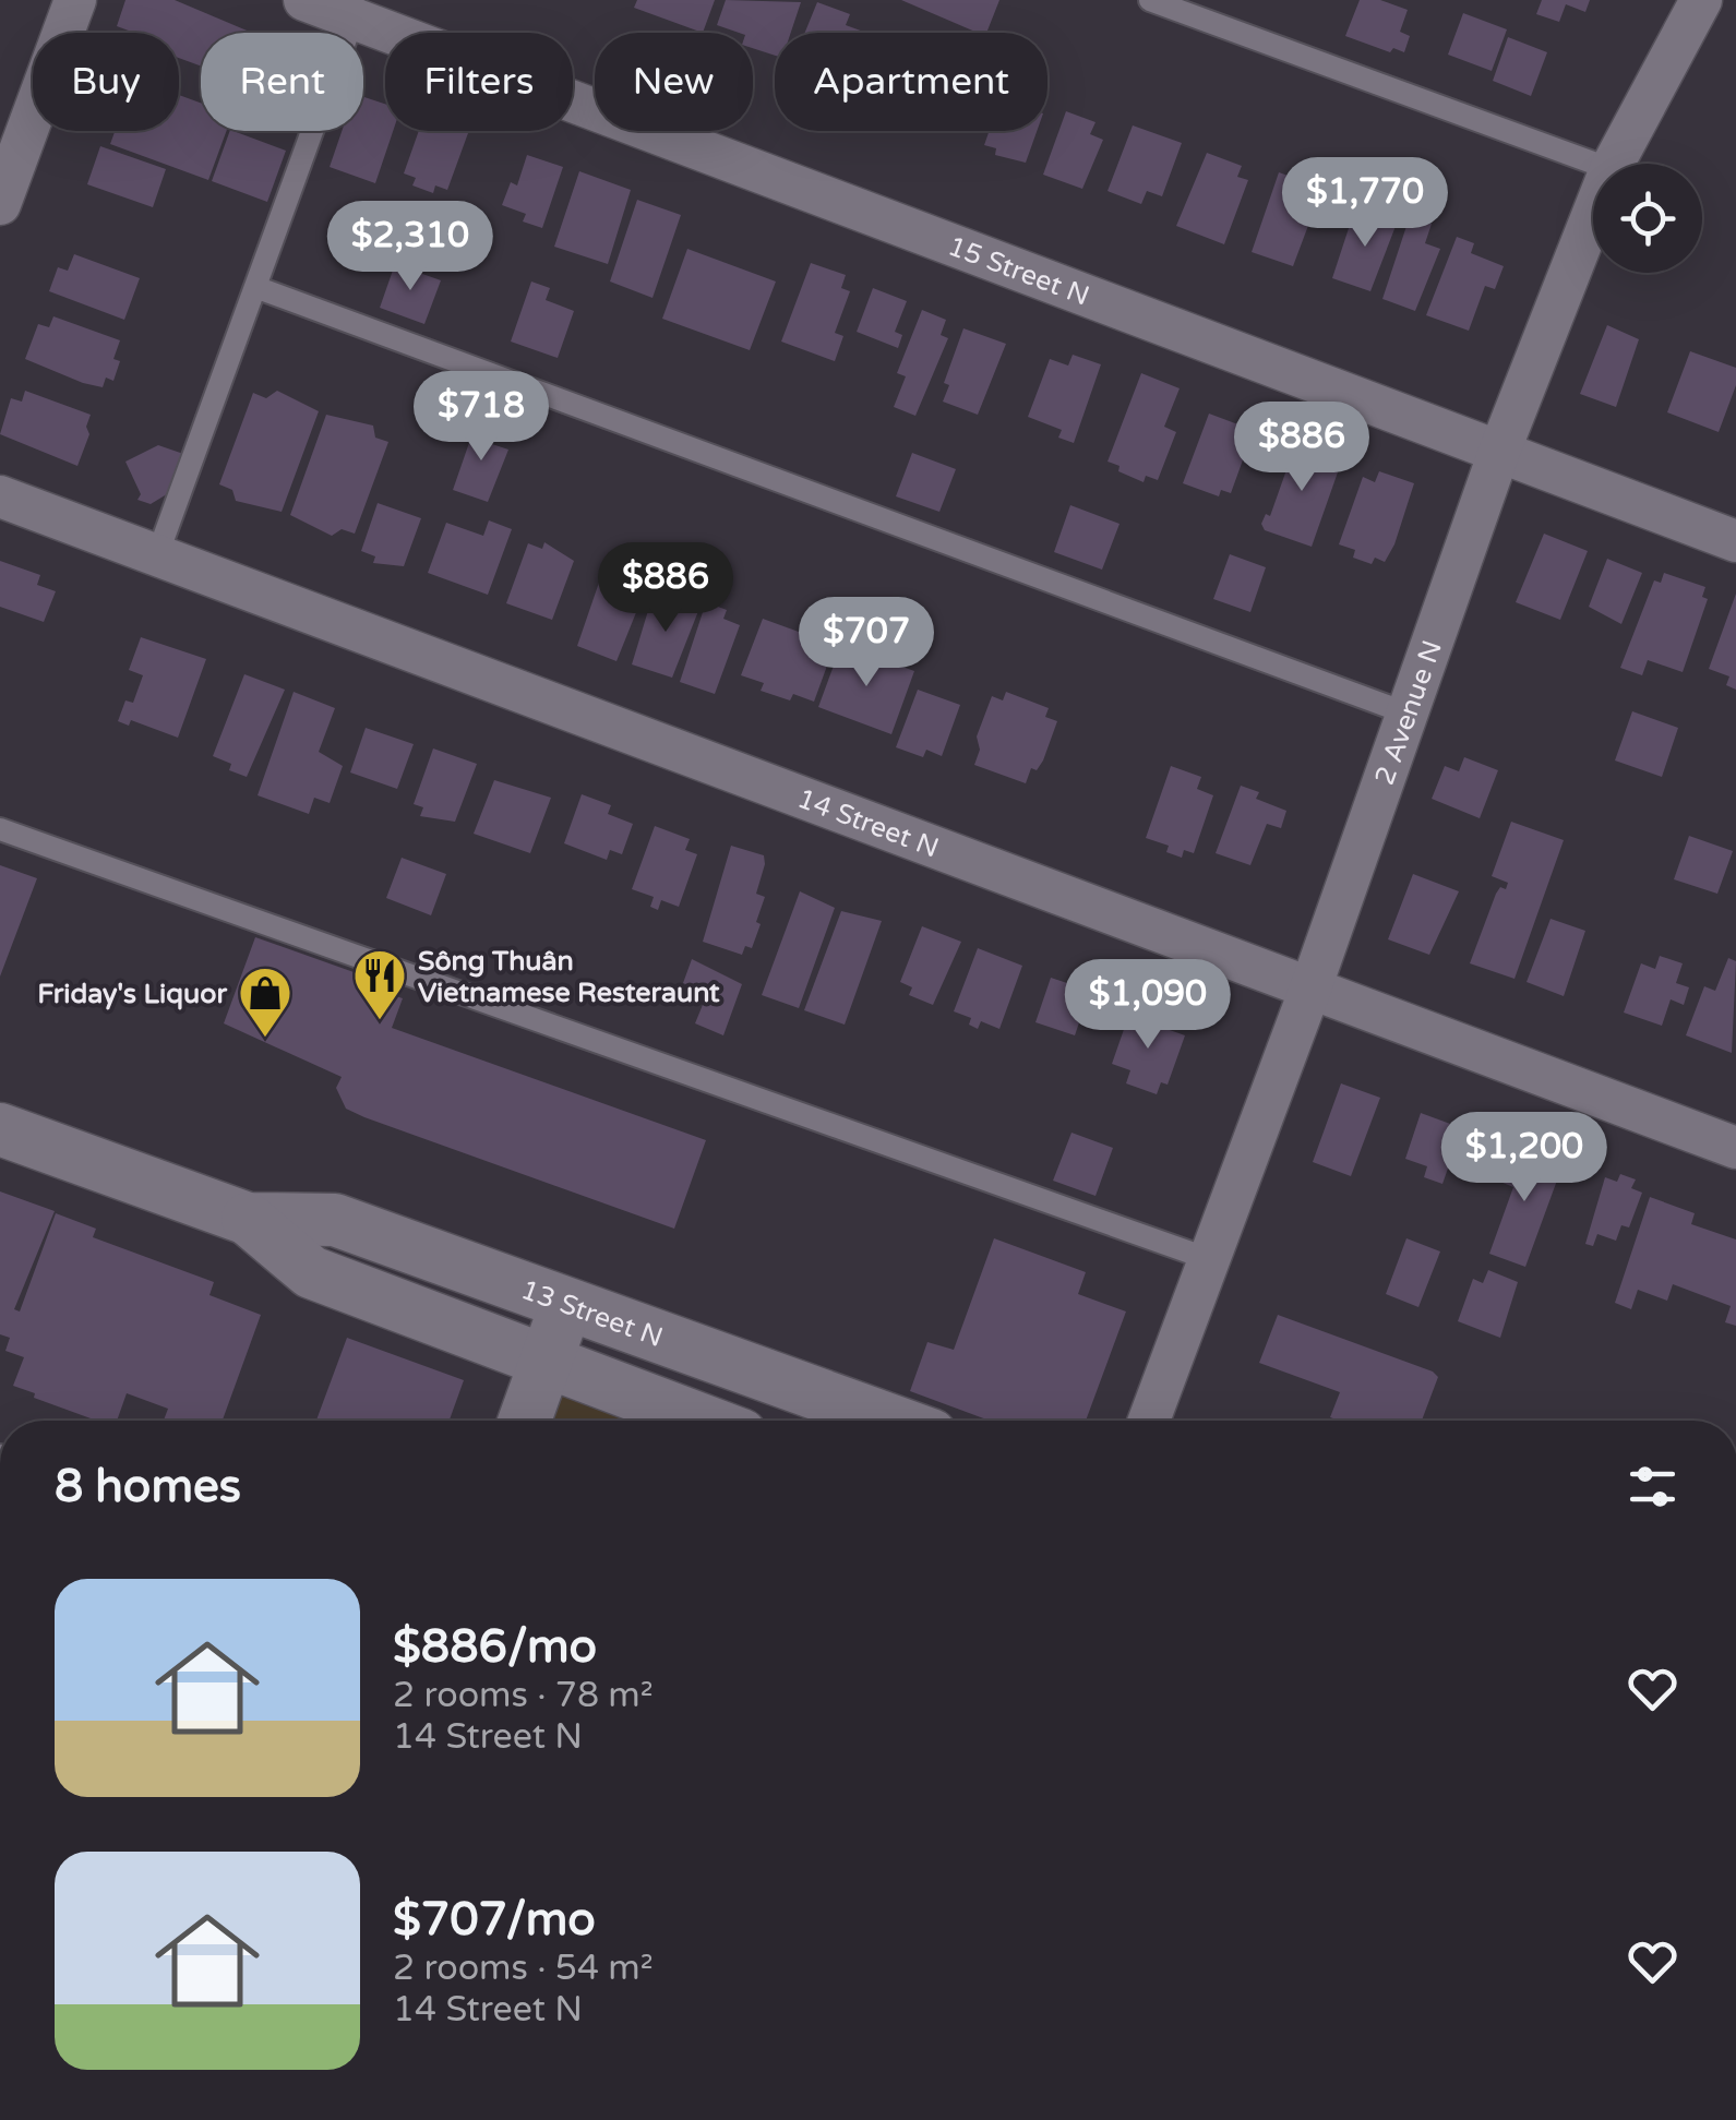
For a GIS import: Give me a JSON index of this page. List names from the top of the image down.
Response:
{
  "streets": {
    "street": [
      "15 Street N",
      "2 Avenue N",
      "14 Street N",
      "13 Street N"
    ]
  },
  "crossings": [
    ["15 Street N", "2 Avenue N"],
    ["2 Avenue N", "14 Street N"]
  ],
  "places": {
    "restaurant": ["Sông Thuân Vietnamese Resteraunt"],
    "shop": ["Friday's Liquor"]
  },
  "page": {
    "chip": [
      "Buy",
      "Rent",
      "Filters",
      "New",
      "Apartment"
    ],
    "price": [
      "$1,770",
      "$2,310",
      "$718",
      "$886",
      "$886",
      "$707",
      "$1,090",
      "$1,200"
    ],
    "heading": "8 homes",
    "list": [
      {
        "name": "$886/mo",
        "note": "2 rooms · 78 m² · 14 Street N"
      },
      {
        "name": "$707/mo",
        "note": "2 rooms · 54 m² · 14 Street N"
      }
    ]
  }
}
